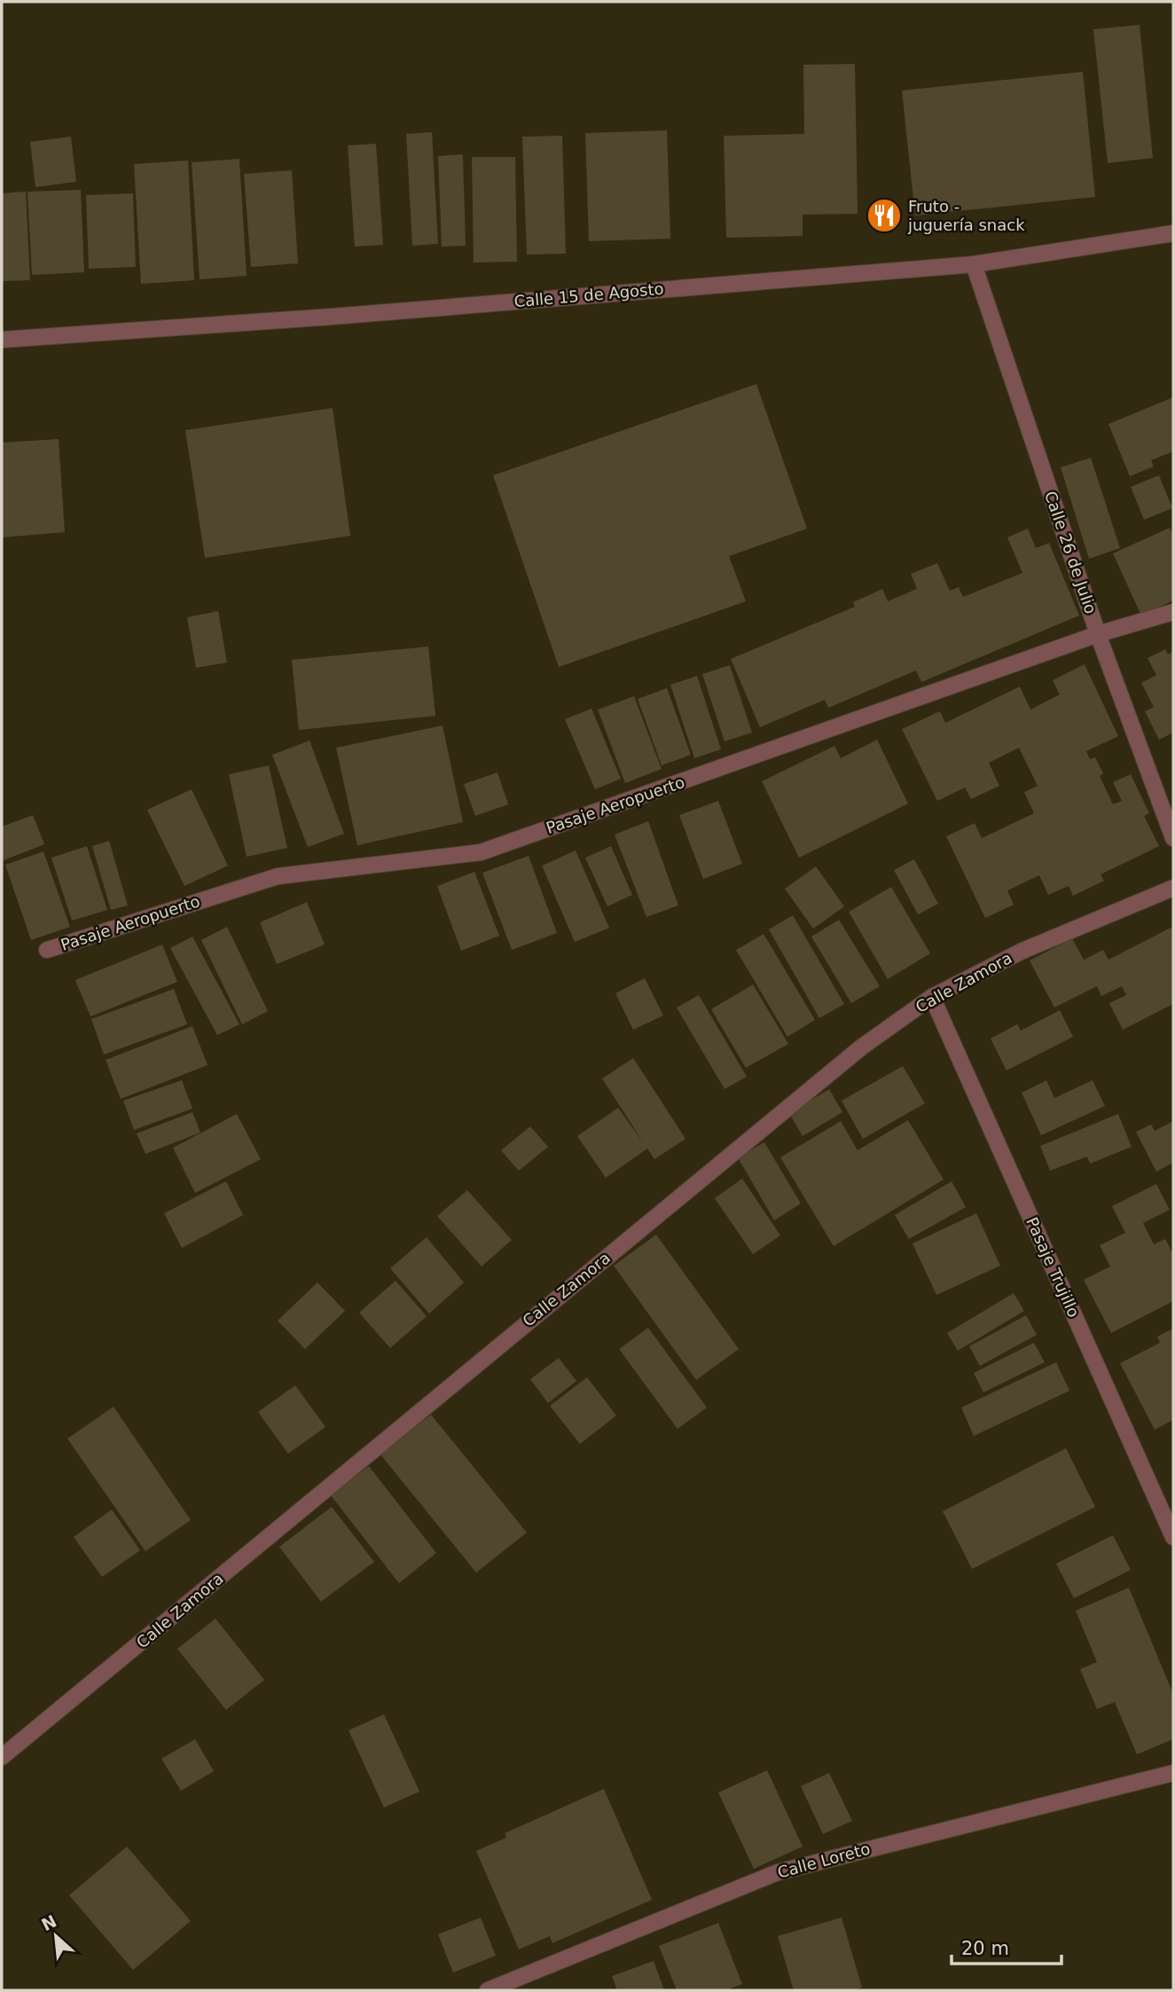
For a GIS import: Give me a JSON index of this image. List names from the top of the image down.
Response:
{
  "streets": {
    "street": [
      "Calle 15 de Agosto",
      "Calle 26 de Julio",
      "Pasaje Aeropuerto",
      "Calle Zamora",
      "Pasaje Trujillo",
      "Calle Loreto"
    ]
  },
  "crossings": [
    ["Calle 15 de Agosto", "Calle 26 de Julio"],
    ["Calle 26 de Julio", "Pasaje Aeropuerto"],
    ["Calle Zamora", "Pasaje Trujillo"]
  ],
  "places": {
    "restaurant": ["Fruto - juguería snack"]
  },
  "scale_bar": "20 m",
  "north": "top left"
}
